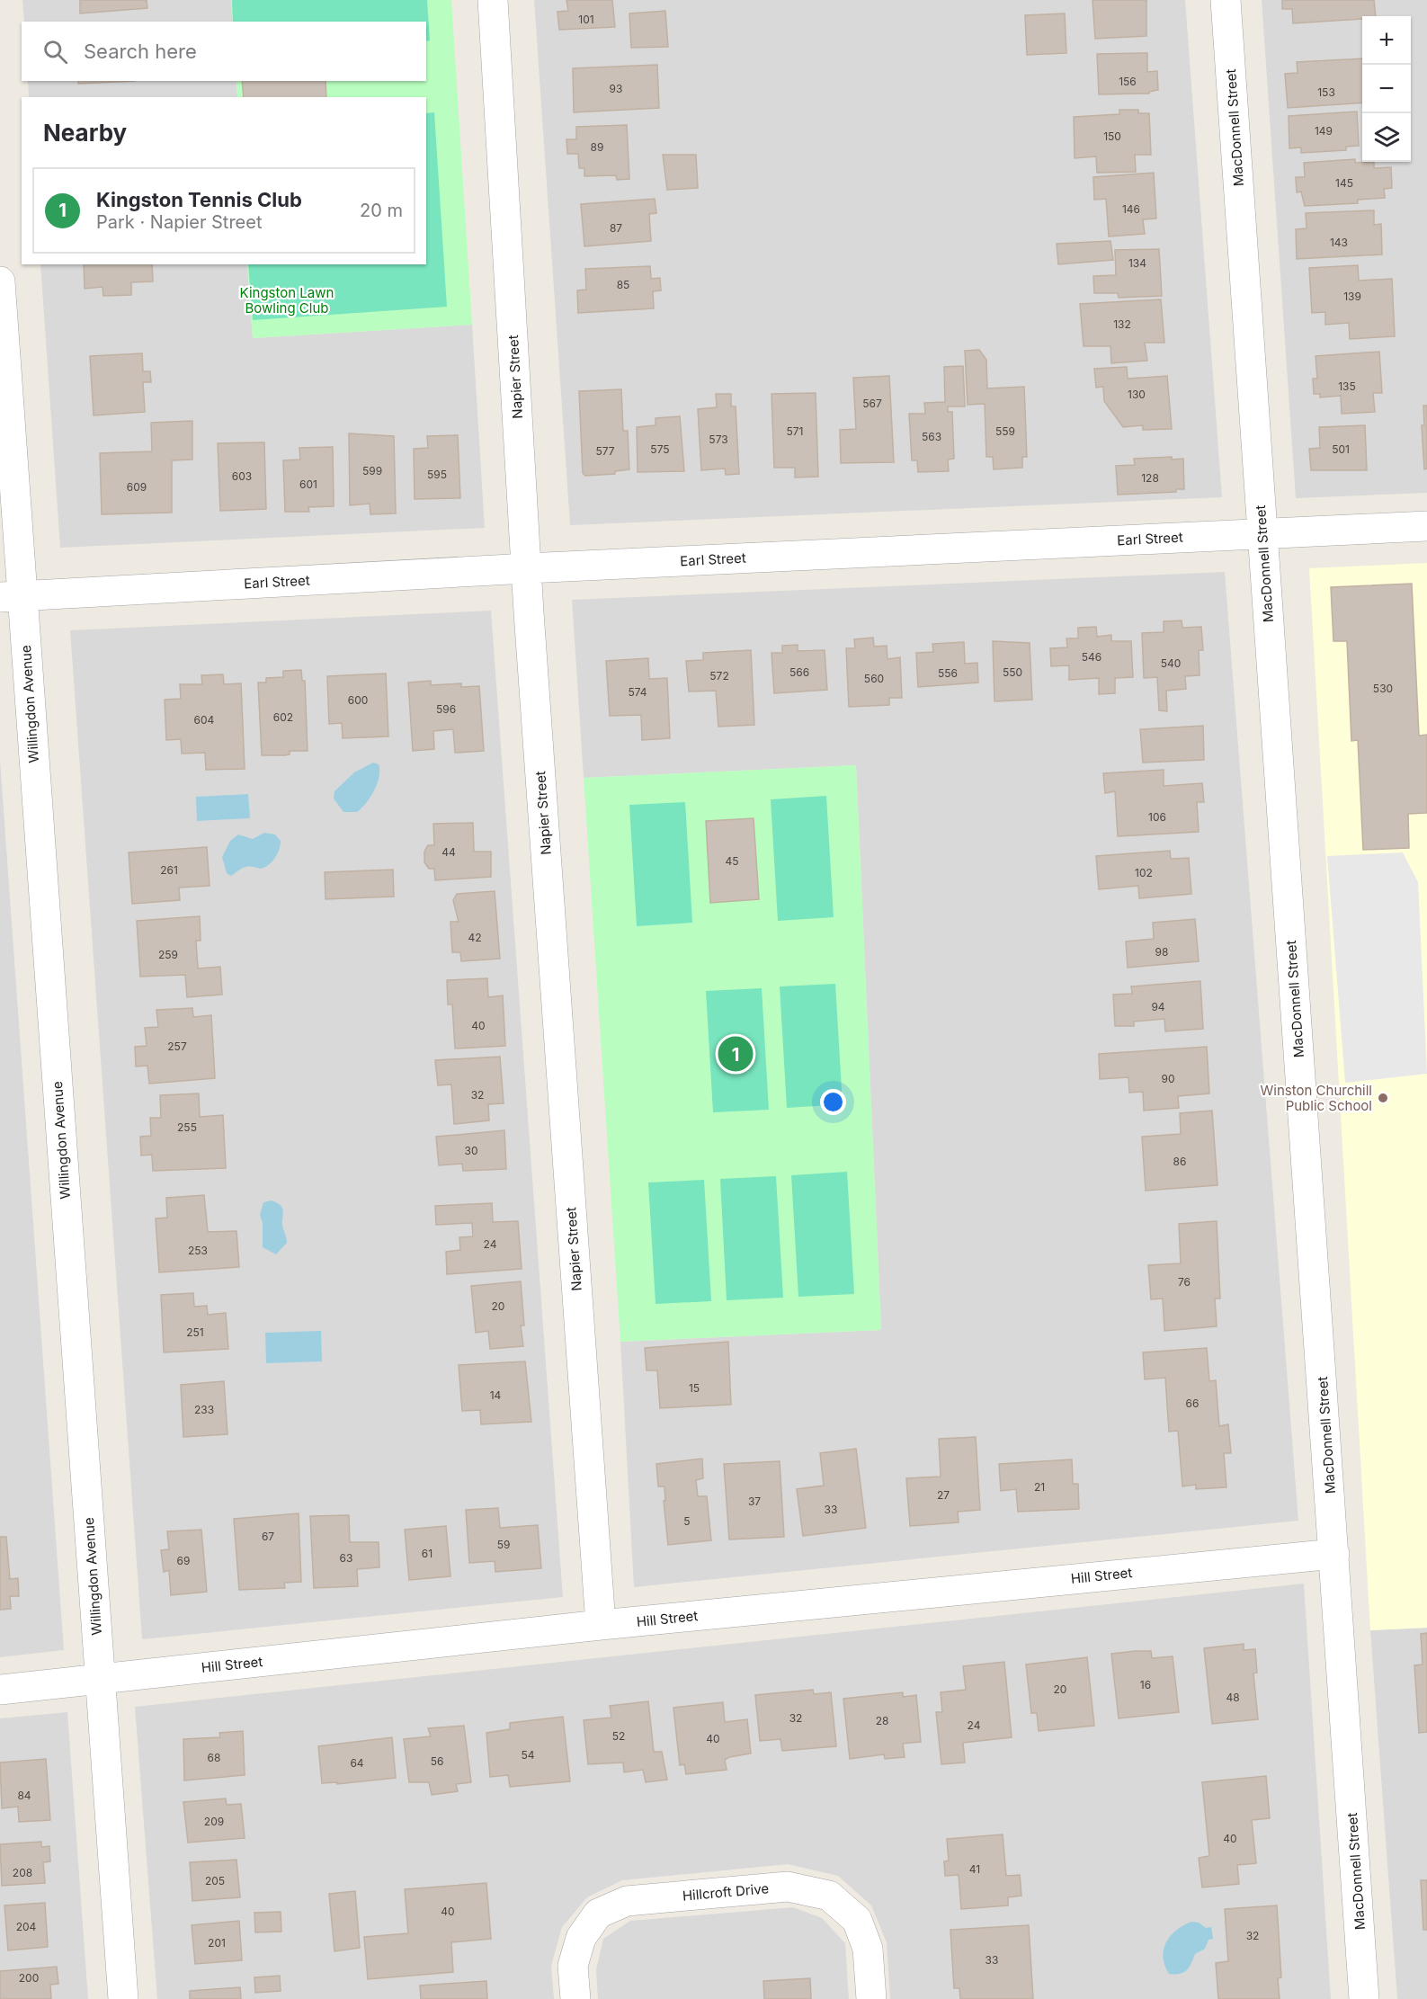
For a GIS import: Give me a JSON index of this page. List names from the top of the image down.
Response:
{
  "streets": {
    "street": [
      "MacDonnell Street",
      "Napier Street",
      "Earl Street",
      "Willingdon Avenue",
      "Hill Street",
      "Hillcroft Drive"
    ]
  },
  "crossings": [
    ["MacDonnell Street", "Earl Street"],
    ["MacDonnell Street", "Hill Street"],
    ["Napier Street", "Earl Street"],
    ["Napier Street", "Hill Street"],
    ["Earl Street", "Willingdon Avenue"],
    ["Willingdon Avenue", "Hill Street"]
  ],
  "parks": ["Kingston Lawn Bowling Club"],
  "places": ["Winston Churchill Public School"],
  "house_numbers": [
    "101",
    "156",
    "93",
    "153",
    "149",
    "150",
    "89",
    "145",
    "146",
    "87",
    "143",
    "134",
    "85",
    "139",
    "132",
    "135",
    "130",
    "567",
    "571",
    "559",
    "563",
    "573",
    "575",
    "501",
    "577",
    "599",
    "595",
    "603",
    "128",
    "601",
    "609",
    "546",
    "540",
    "566",
    "550",
    "556",
    "572",
    "560",
    "530",
    "574",
    "600",
    "596",
    "602",
    "604",
    "106",
    "44",
    "45",
    "261",
    "102",
    "42",
    "98",
    "259",
    "94",
    "40",
    "257",
    "90",
    "32",
    "255",
    "30",
    "86",
    "24",
    "253",
    "76",
    "20",
    "251",
    "15",
    "14",
    "66",
    "233",
    "21",
    "27",
    "37",
    "33",
    "5",
    "67",
    "59",
    "61",
    "63",
    "69",
    "16",
    "20",
    "48",
    "32",
    "28",
    "24",
    "52",
    "40",
    "54",
    "68",
    "56",
    "64",
    "84",
    "209",
    "40",
    "41",
    "208",
    "205",
    "40",
    "204",
    "32",
    "201",
    "33",
    "200"
  ],
  "page": {
    "map_buttons": ["+", "−"],
    "search": "Search here",
    "heading": "Nearby",
    "list": [
      {
        "mark": "1",
        "name": "Kingston Tennis Club",
        "note": "Park · Napier Street",
        "value": "20 m"
      }
    ],
    "pins": "1"
  }
}
